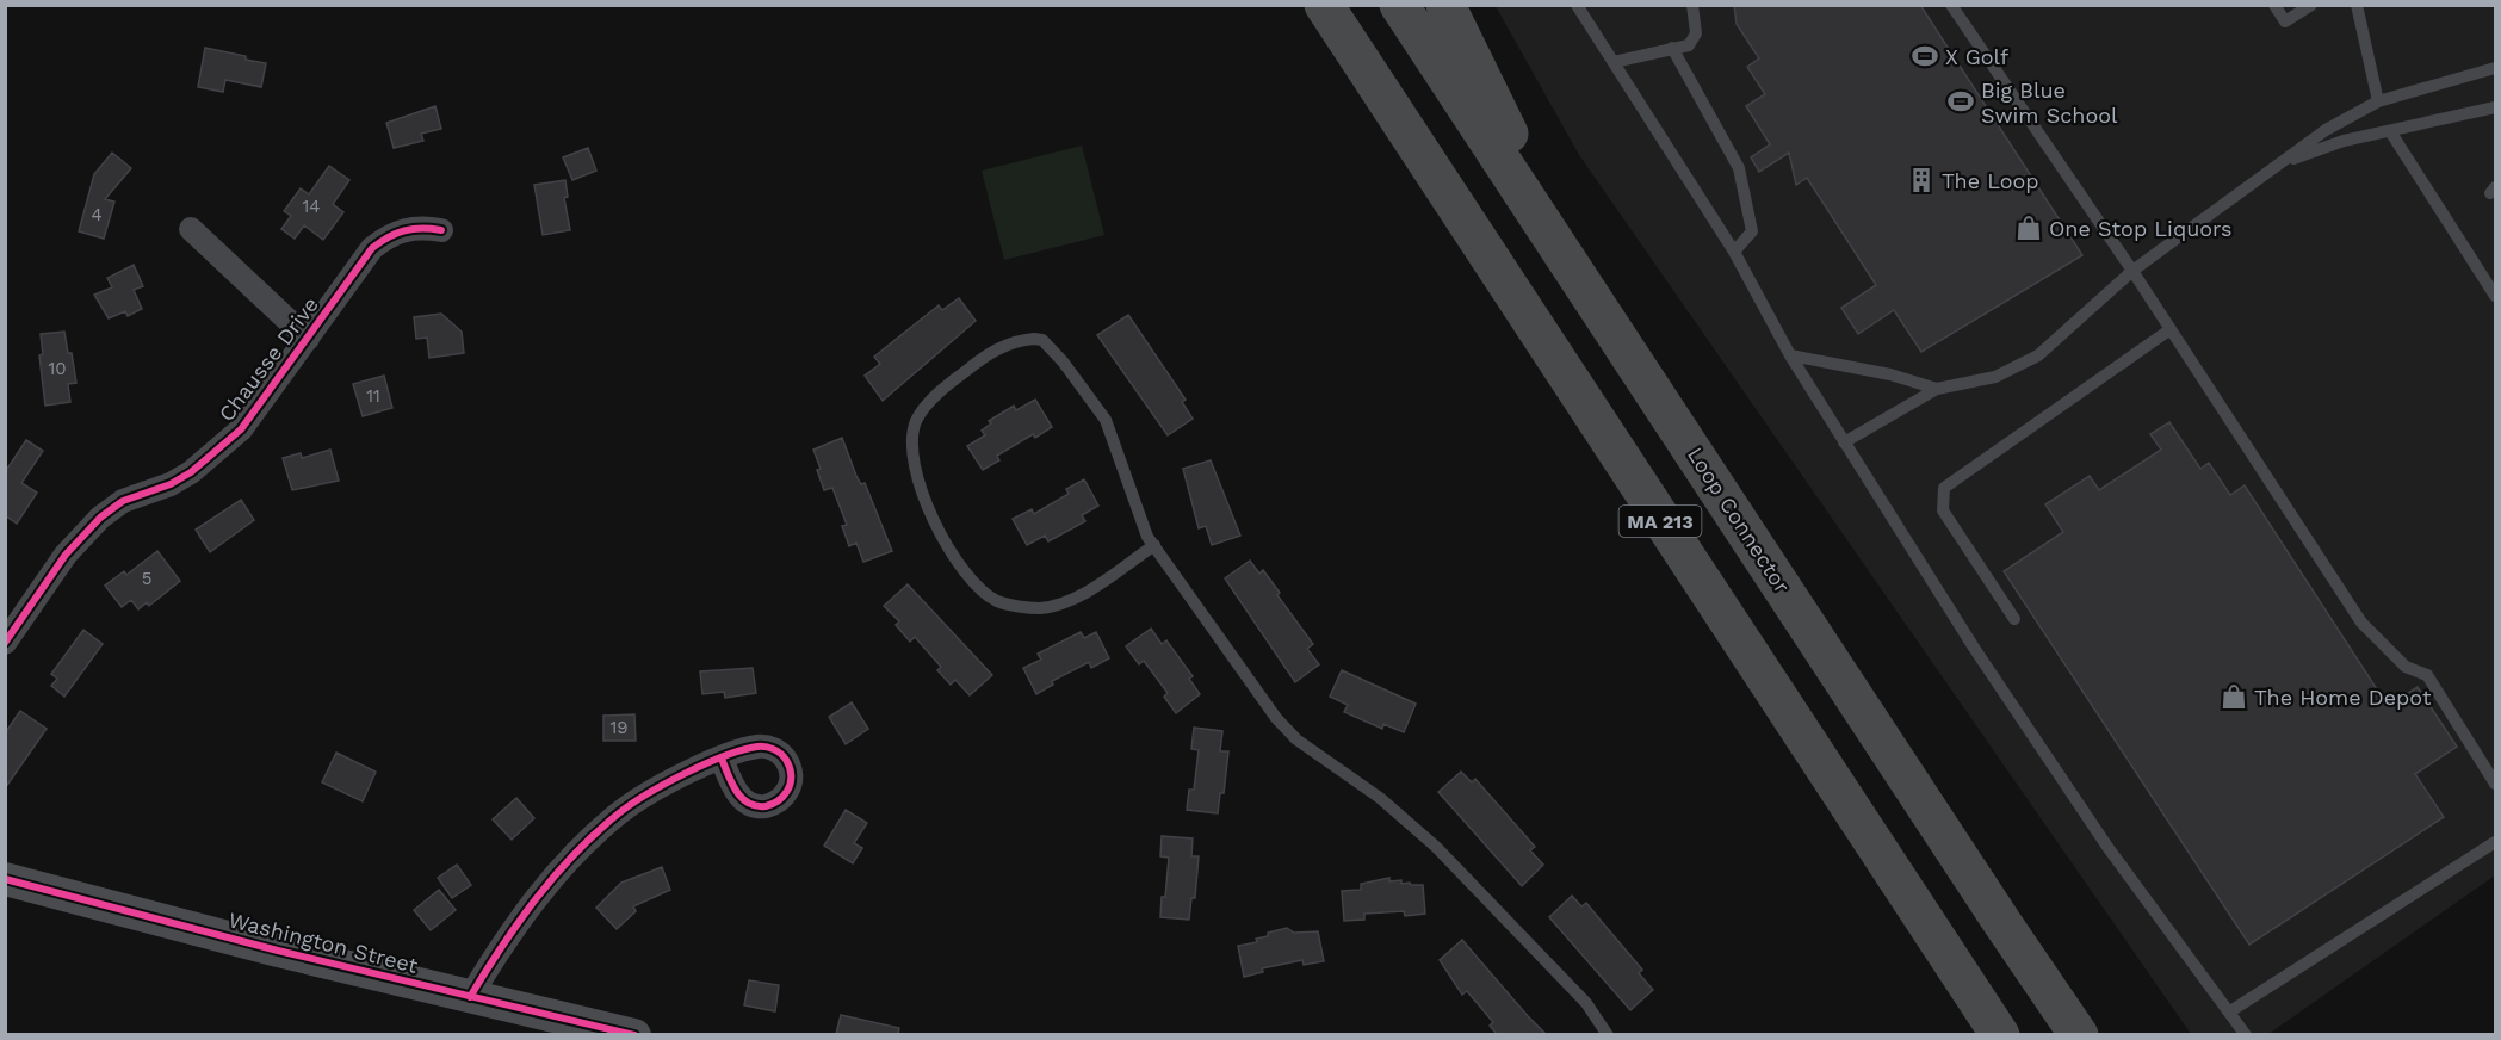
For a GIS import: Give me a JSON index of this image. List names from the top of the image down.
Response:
{
  "streets": {
    "highway": ["Loop Connector", "MA 213"],
    "street": ["Chausse Drive", "Washington Street"]
  },
  "places": {
    "sports": ["X Golf", "Big Blue Swim School"],
    "building": ["The Loop"],
    "shop": ["One Stop Liquors", "The Home Depot"]
  },
  "house_numbers": [
    "14",
    "4",
    "10",
    "11",
    "5",
    "19"
  ]
}
